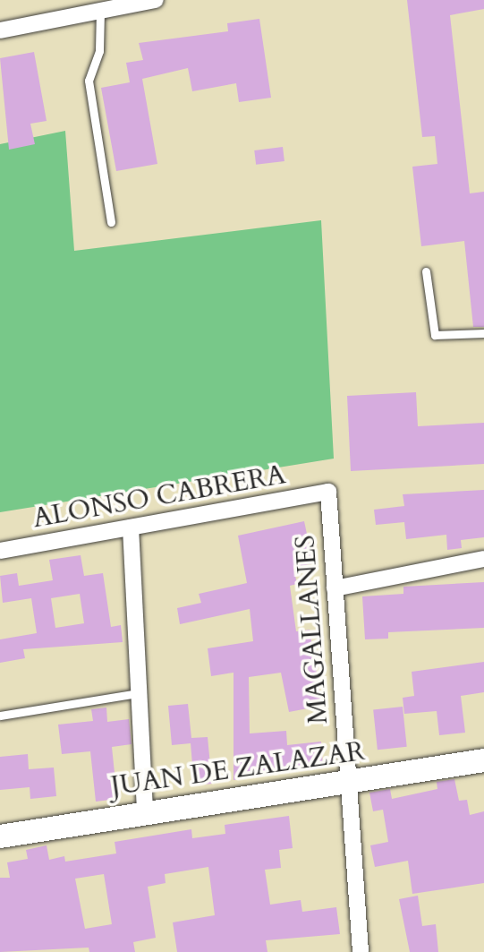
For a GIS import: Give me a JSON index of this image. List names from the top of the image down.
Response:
{
  "streets": {
    "street": ["ALONSO CABRERA", "MAGALLANES", "JUAN DE ZALAZAR"]
  },
  "crossings": [
    ["ALONSO CABRERA", "MAGALLANES"],
    ["MAGALLANES", "JUAN DE ZALAZAR"]
  ]
}
